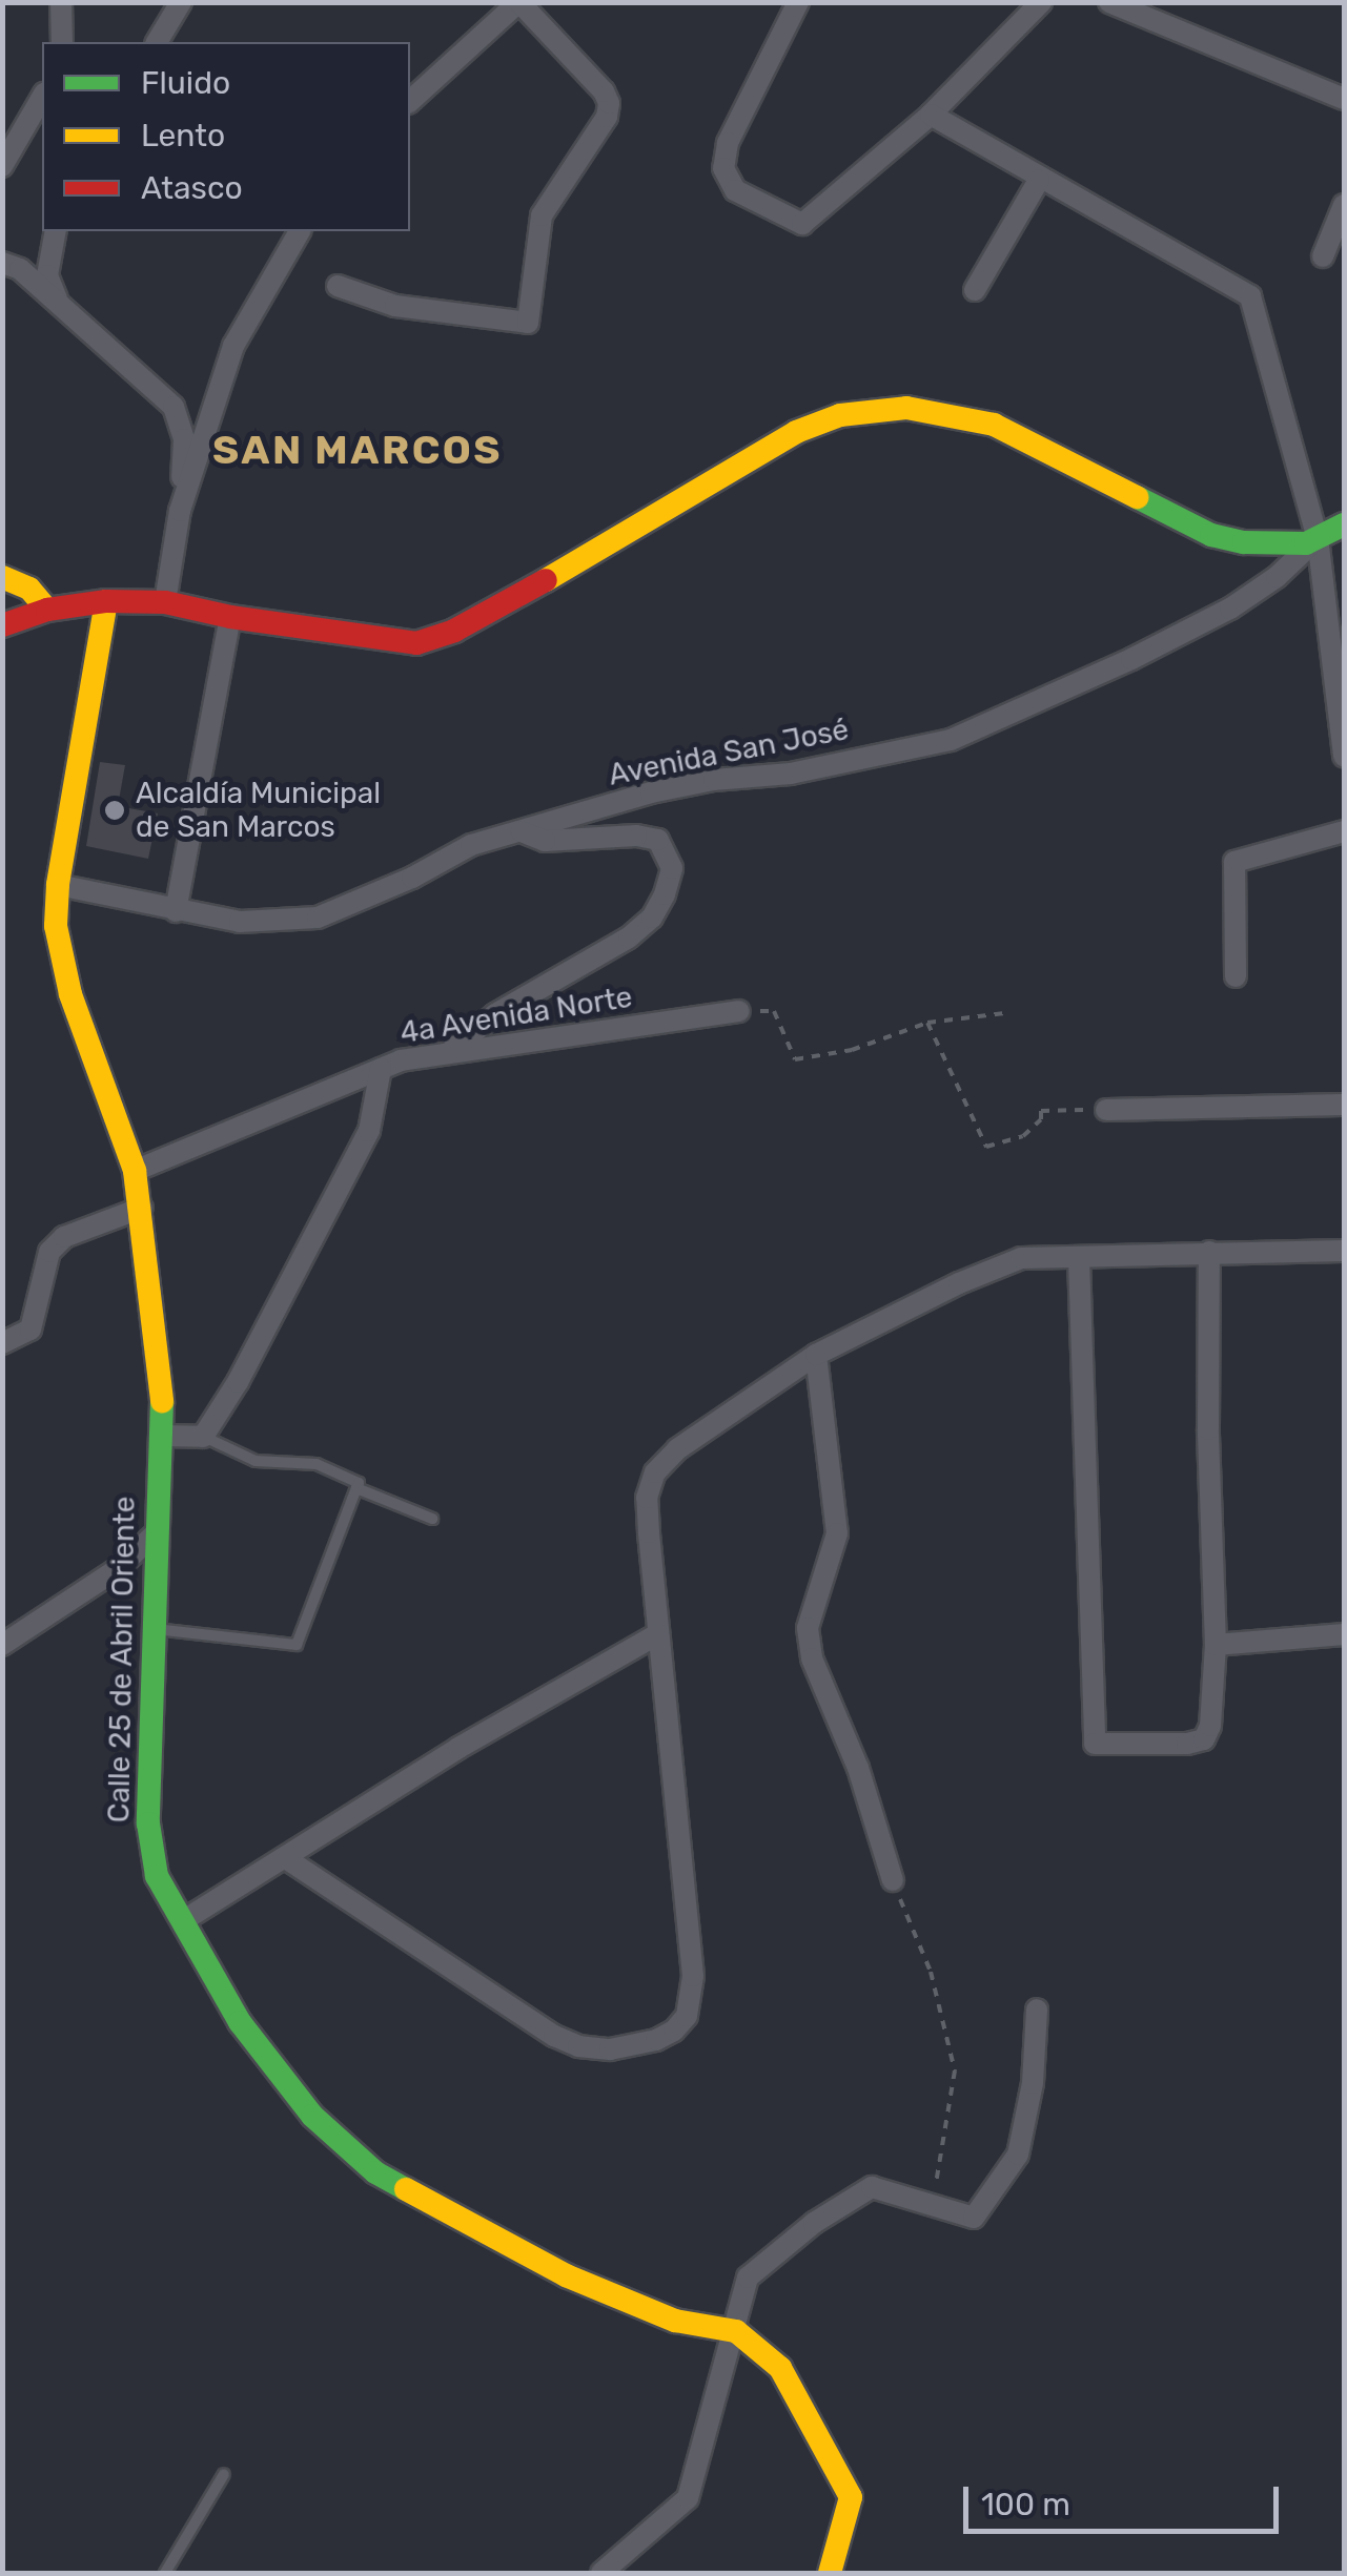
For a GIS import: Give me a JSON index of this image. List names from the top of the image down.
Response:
{
  "streets": {
    "street": ["Avenida San José", "4a Avenida Norte", "Calle 25 de Abril Oriente"]
  },
  "crossings": [
    ["Avenida San José", "Calle 25 de Abril Oriente"],
    ["4a Avenida Norte", "Calle 25 de Abril Oriente"]
  ],
  "districts": ["SAN MARCOS"],
  "places": ["Alcaldía Municipal de San Marcos"],
  "legend": ["Fluido", "Lento", "Atasco"],
  "scale_bar": "100 m"
}
